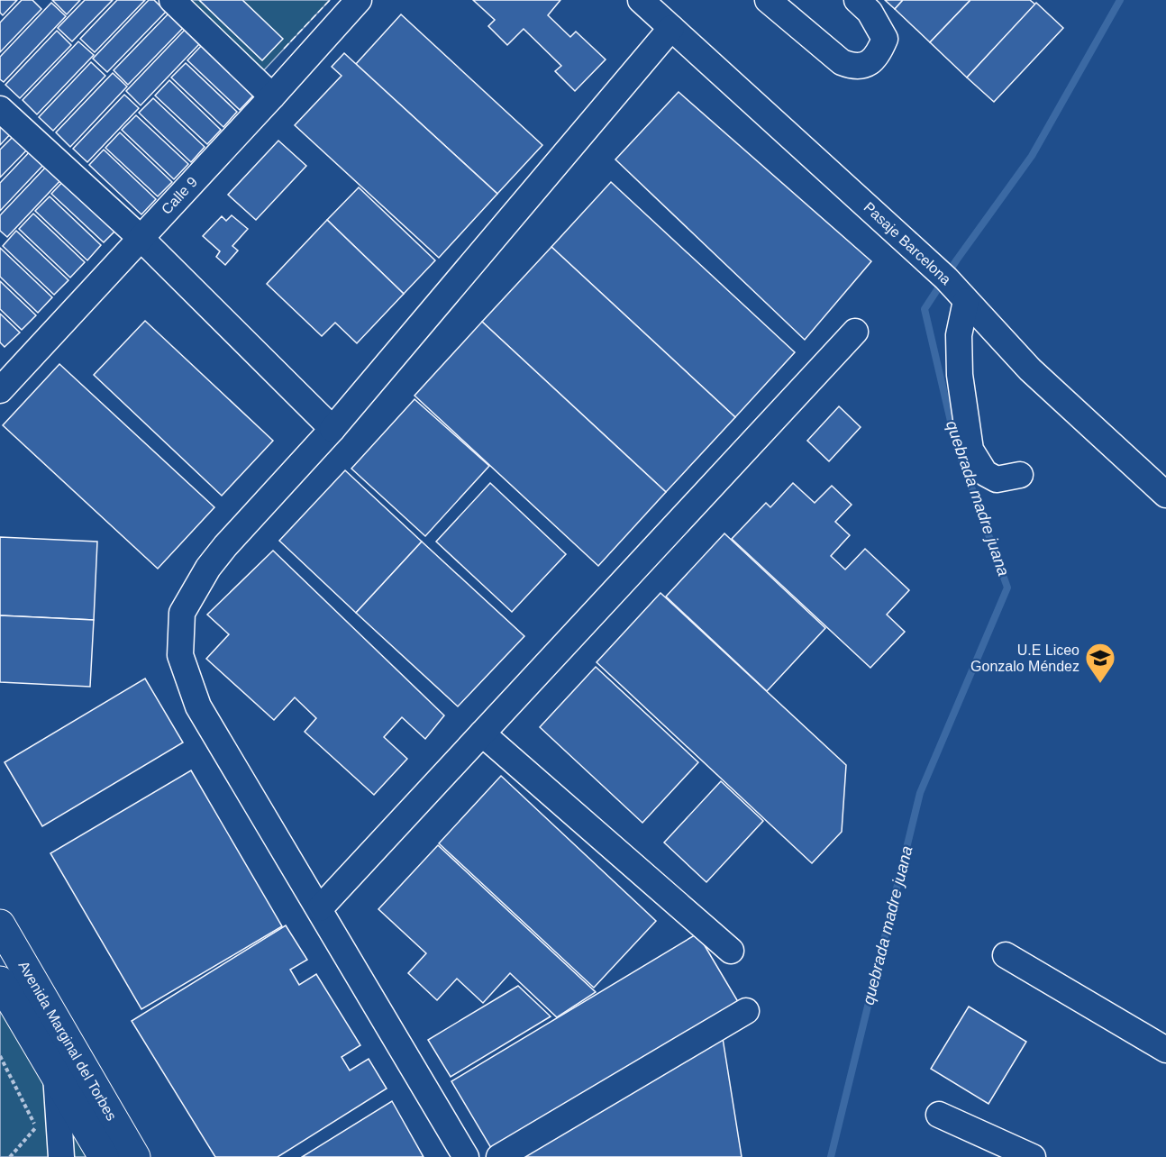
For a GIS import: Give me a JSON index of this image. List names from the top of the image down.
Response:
{
  "streets": {
    "highway": ["Avenida Marginal del Torbes"],
    "street": ["Calle 9", "Pasaje Barcelona"]
  },
  "water": ["quebrada madre juana"],
  "places": {
    "school or university": ["U.E Liceo Gonzalo Méndez"]
  }
}
